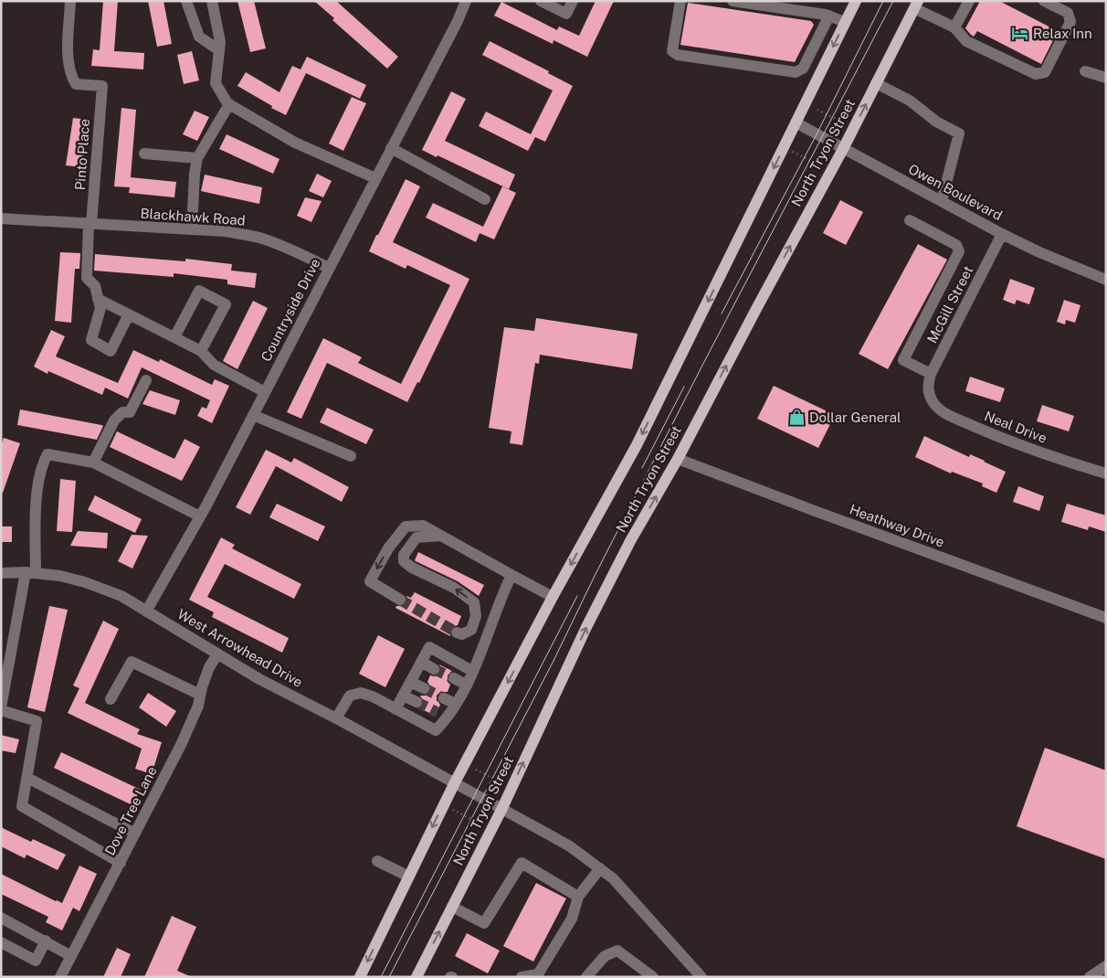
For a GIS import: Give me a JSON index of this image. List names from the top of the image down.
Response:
{
  "streets": {
    "main road": ["North Tryon Street"],
    "street": [
      "Pinto Place",
      "Owen Boulevard",
      "Blackhawk Road",
      "McGill Street",
      "Countryside Drive",
      "Neal Drive",
      "Heathway Drive",
      "West Arrowhead Drive",
      "Dove Tree Lane"
    ]
  },
  "crossings": [
    ["North Tryon Street", "Owen Boulevard"],
    ["North Tryon Street", "Heathway Drive"],
    ["North Tryon Street", "West Arrowhead Drive"],
    ["Pinto Place", "Blackhawk Road"],
    ["Owen Boulevard", "McGill Street"],
    ["Blackhawk Road", "Countryside Drive"],
    ["McGill Street", "Neal Drive"],
    ["Countryside Drive", "West Arrowhead Drive"],
    ["West Arrowhead Drive", "Dove Tree Lane"]
  ],
  "places": {
    "hotel": ["Relax Inn"],
    "shop": ["Dollar General"]
  }
}
